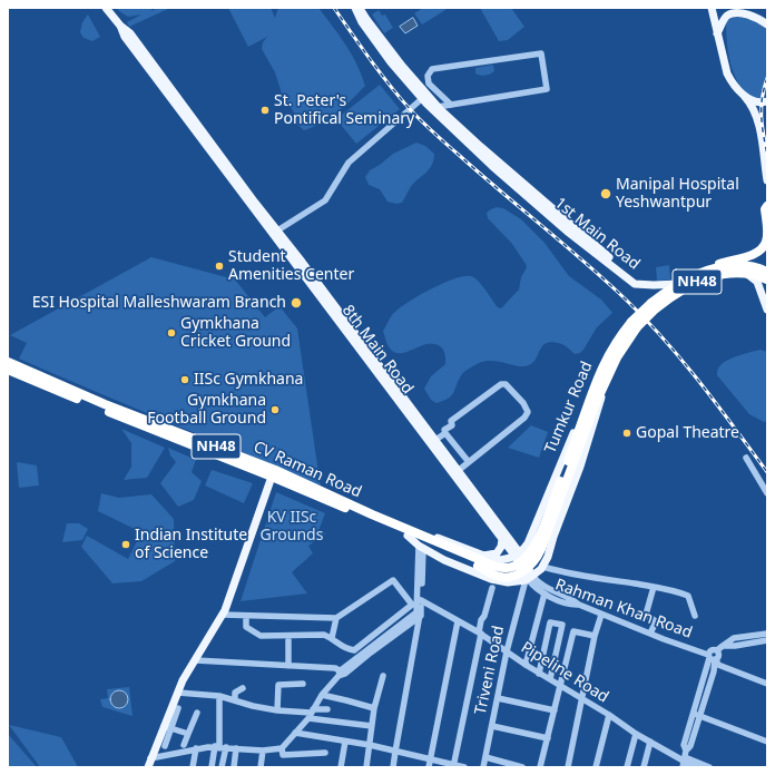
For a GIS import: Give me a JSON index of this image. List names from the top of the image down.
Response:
{
  "streets": {
    "highway": ["NH48", "Tumkur Road", "CV Raman Road"],
    "main road": ["1st Main Road", "8th Main Road"],
    "street": ["Rahman Khan Road", "Triveni Road", "Pipeline Road"]
  },
  "crossings": [
    ["NH48", "Tumkur Road"],
    ["NH48", "CV Raman Road"],
    ["8th Main Road", "Tumkur Road"],
    ["8th Main Road", "Rahman Khan Road"],
    ["8th Main Road", "Triveni Road"],
    ["Rahman Khan Road", "Triveni Road"],
    ["Triveni Road", "Pipeline Road"]
  ],
  "parks": ["KV IISc Grounds"],
  "places": [
    "St. Peter's Pontifical Seminary",
    "Manipal Hospital Yeshwantpur",
    "Student Amenities Center",
    "ESI Hospital Malleshwaram Branch",
    "Gymkhana Cricket Ground",
    "IISc Gymkhana",
    "Gymkhana Football Ground",
    "Gopal Theatre",
    "Indian Institute of Science"
  ]
}
